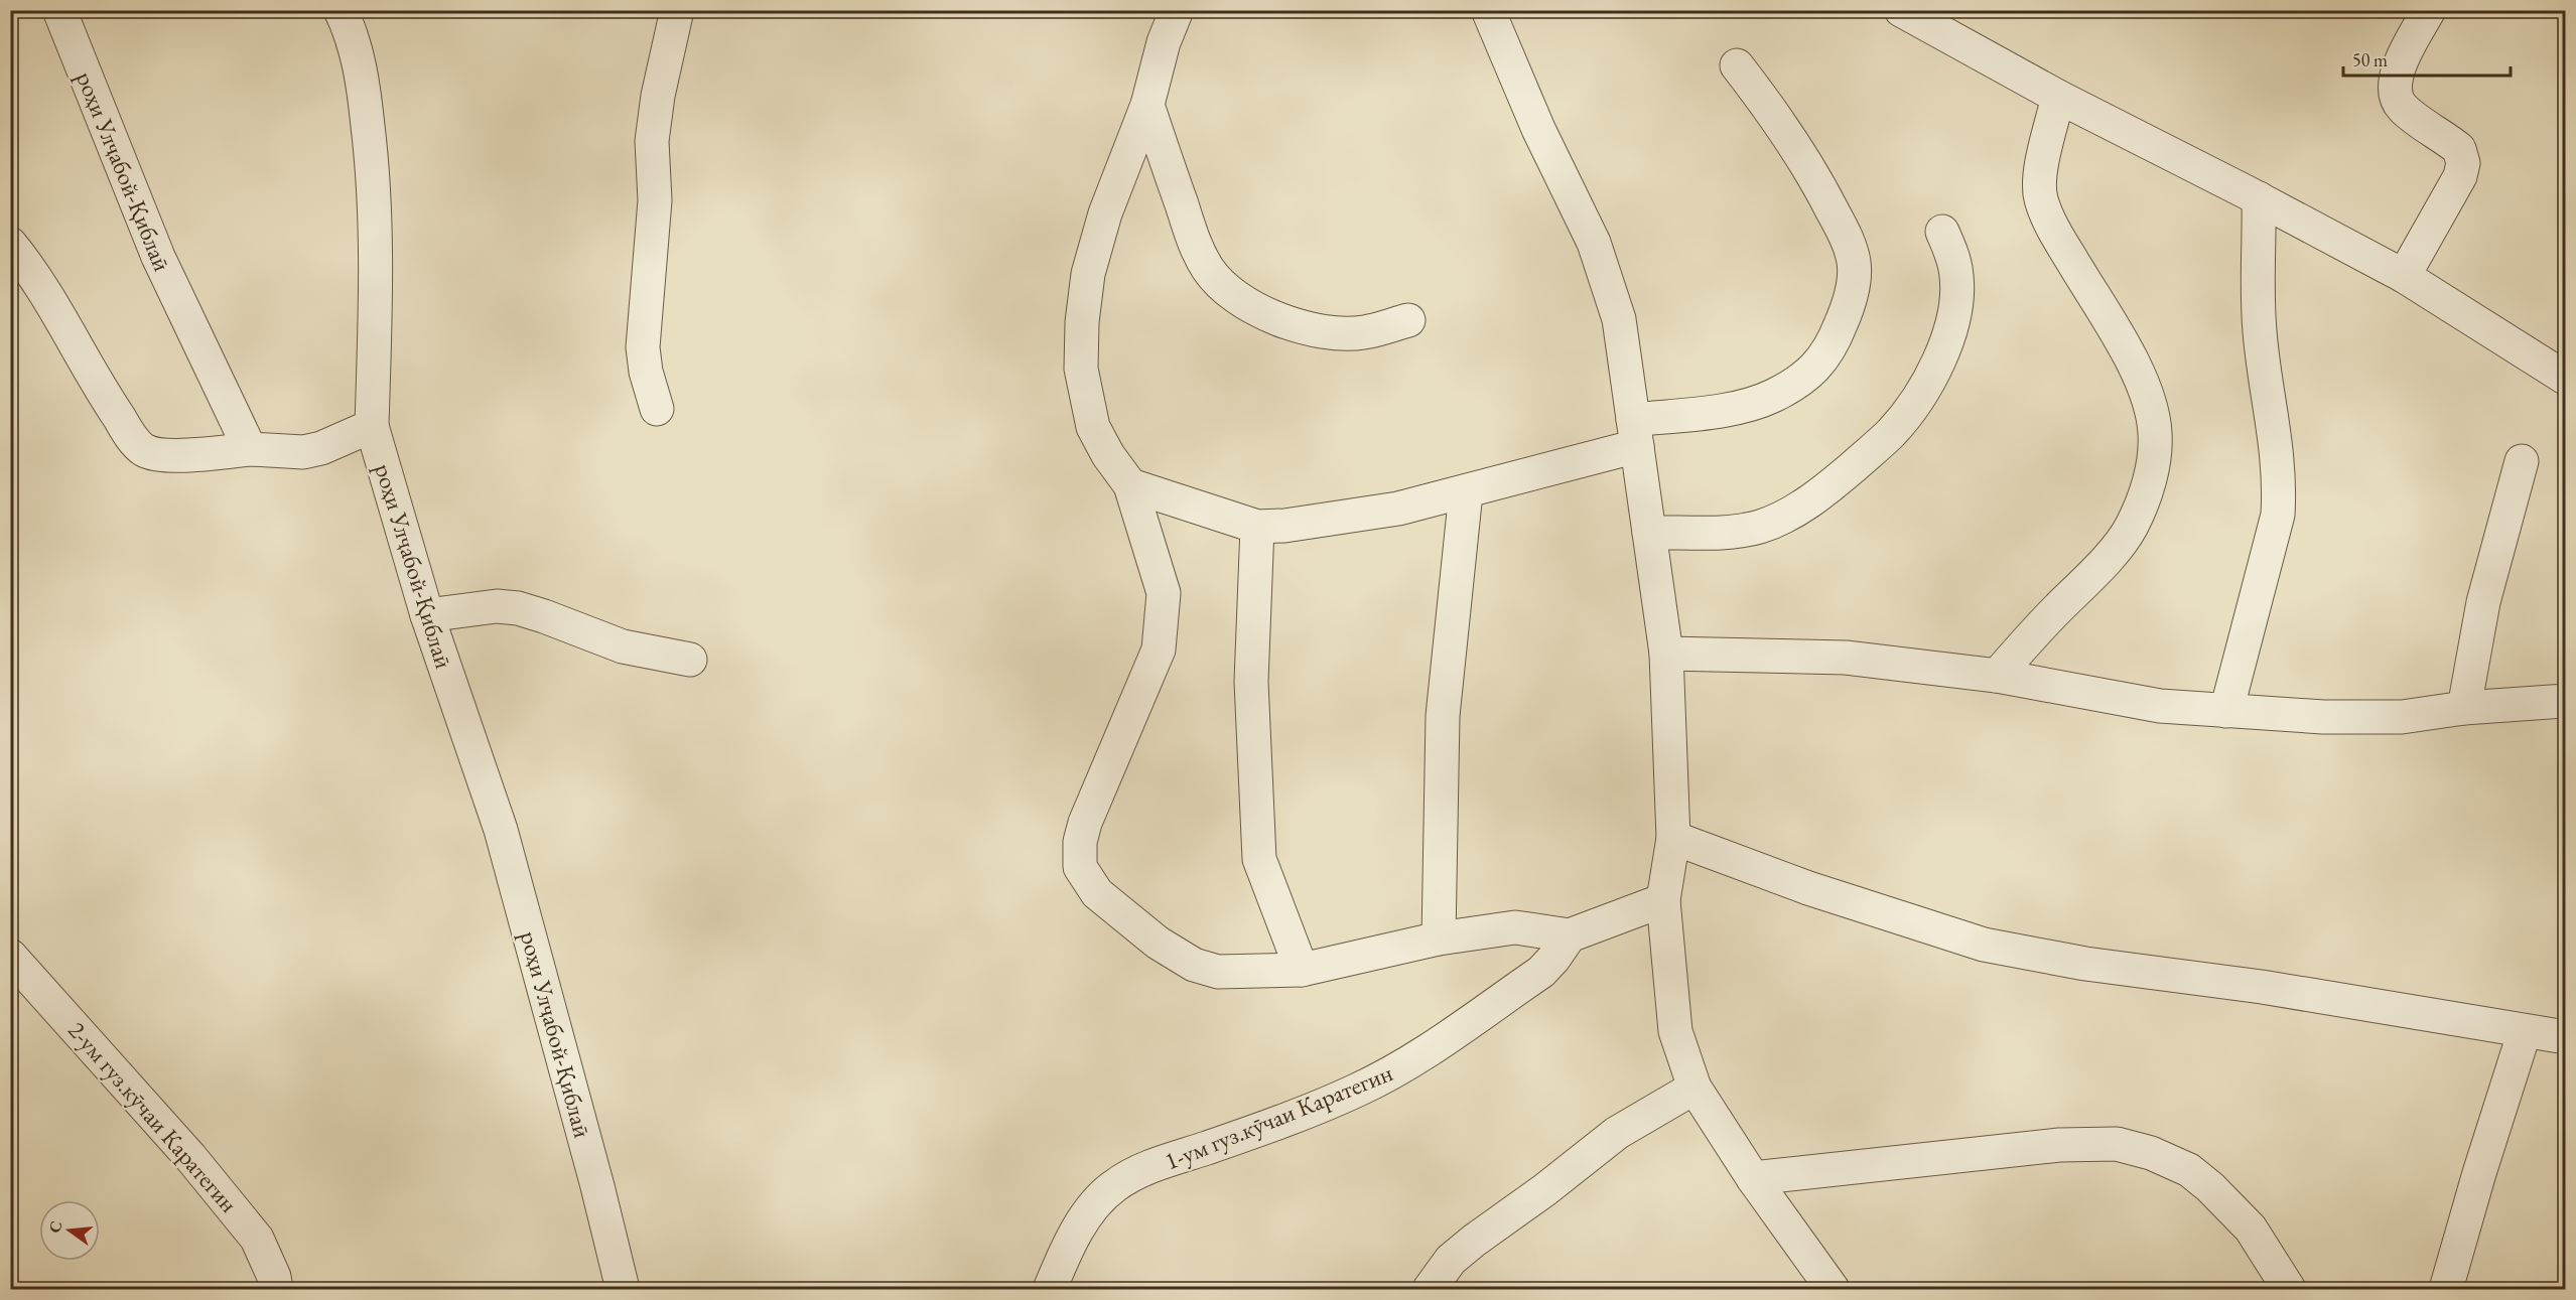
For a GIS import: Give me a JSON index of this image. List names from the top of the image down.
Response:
{
  "streets": {
    "street": ["роҳи Улҷабой-Қиблаӣ", "2-ум гуз.кӯчаи Каратегин", "1-ум гуз.кӯчаи Каратегин"]
  },
  "scale_bar": "50 m",
  "north": "left"
}
